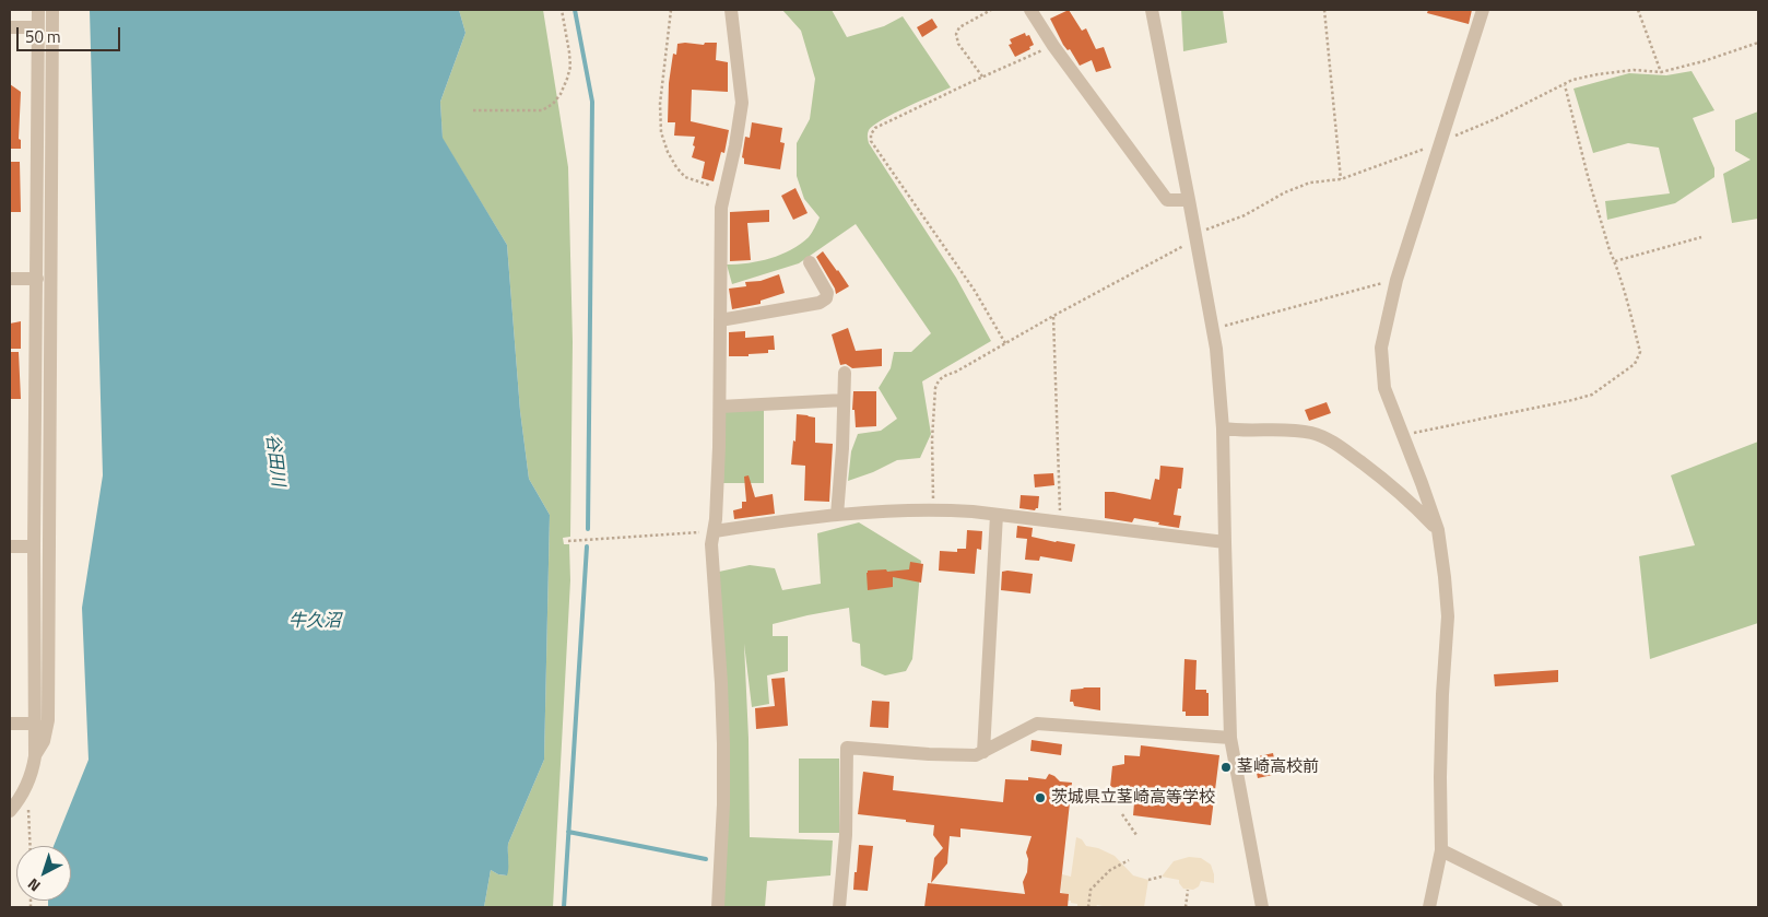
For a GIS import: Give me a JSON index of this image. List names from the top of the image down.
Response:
{
  "water": ["谷田川", "牛久沼"],
  "places": ["茎崎高校前", "茨城県立茎崎高等学校"],
  "scale_bar": "50 m",
  "north": "bottom left"
}
